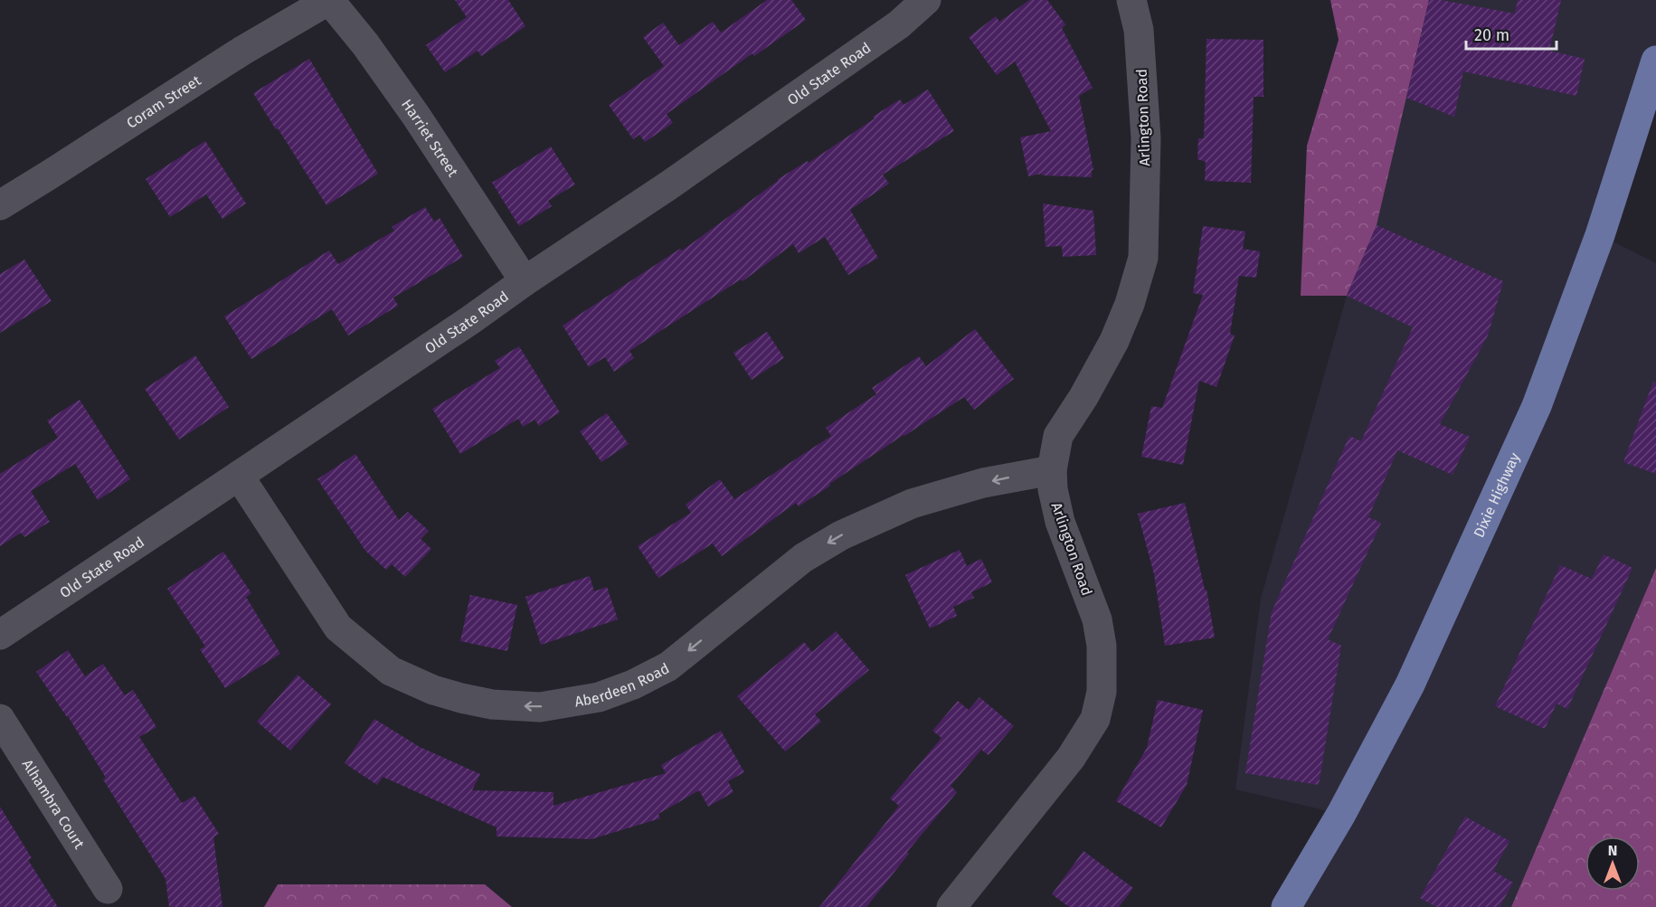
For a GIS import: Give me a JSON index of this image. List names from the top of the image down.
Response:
{
  "streets": {
    "main road": ["Dixie Highway"],
    "street": [
      "Old State Road",
      "Coram Street",
      "Arlington Road",
      "Harriet Street",
      "Aberdeen Road",
      "Alhambra Court"
    ]
  },
  "crossings": [
    ["Old State Road", "Harriet Street"],
    ["Old State Road", "Aberdeen Road"],
    ["Coram Street", "Harriet Street"],
    ["Arlington Road", "Aberdeen Road"]
  ],
  "one_way": ["Aberdeen Road"],
  "scale_bar": "20 m",
  "north": "top"
}
